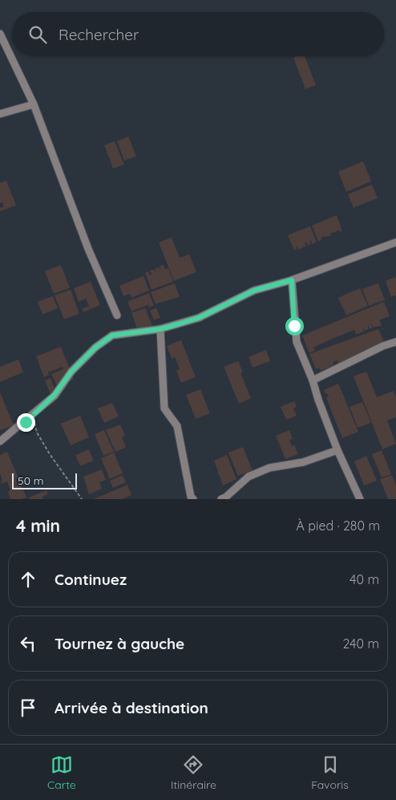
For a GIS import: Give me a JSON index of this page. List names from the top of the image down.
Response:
{
  "scale_bar": "50 m",
  "page": {
    "search": "Rechercher",
    "scale": "50 m",
    "heading": ["4 min", "À pied · 280 m"],
    "list": [
      ["Continuez", "40 m"],
      ["Tournez à gauche", "240 m"],
      "Arrivée à destination"
    ],
    "nav": ["Carte", "Itinéraire", "Favoris"]
  }
}
